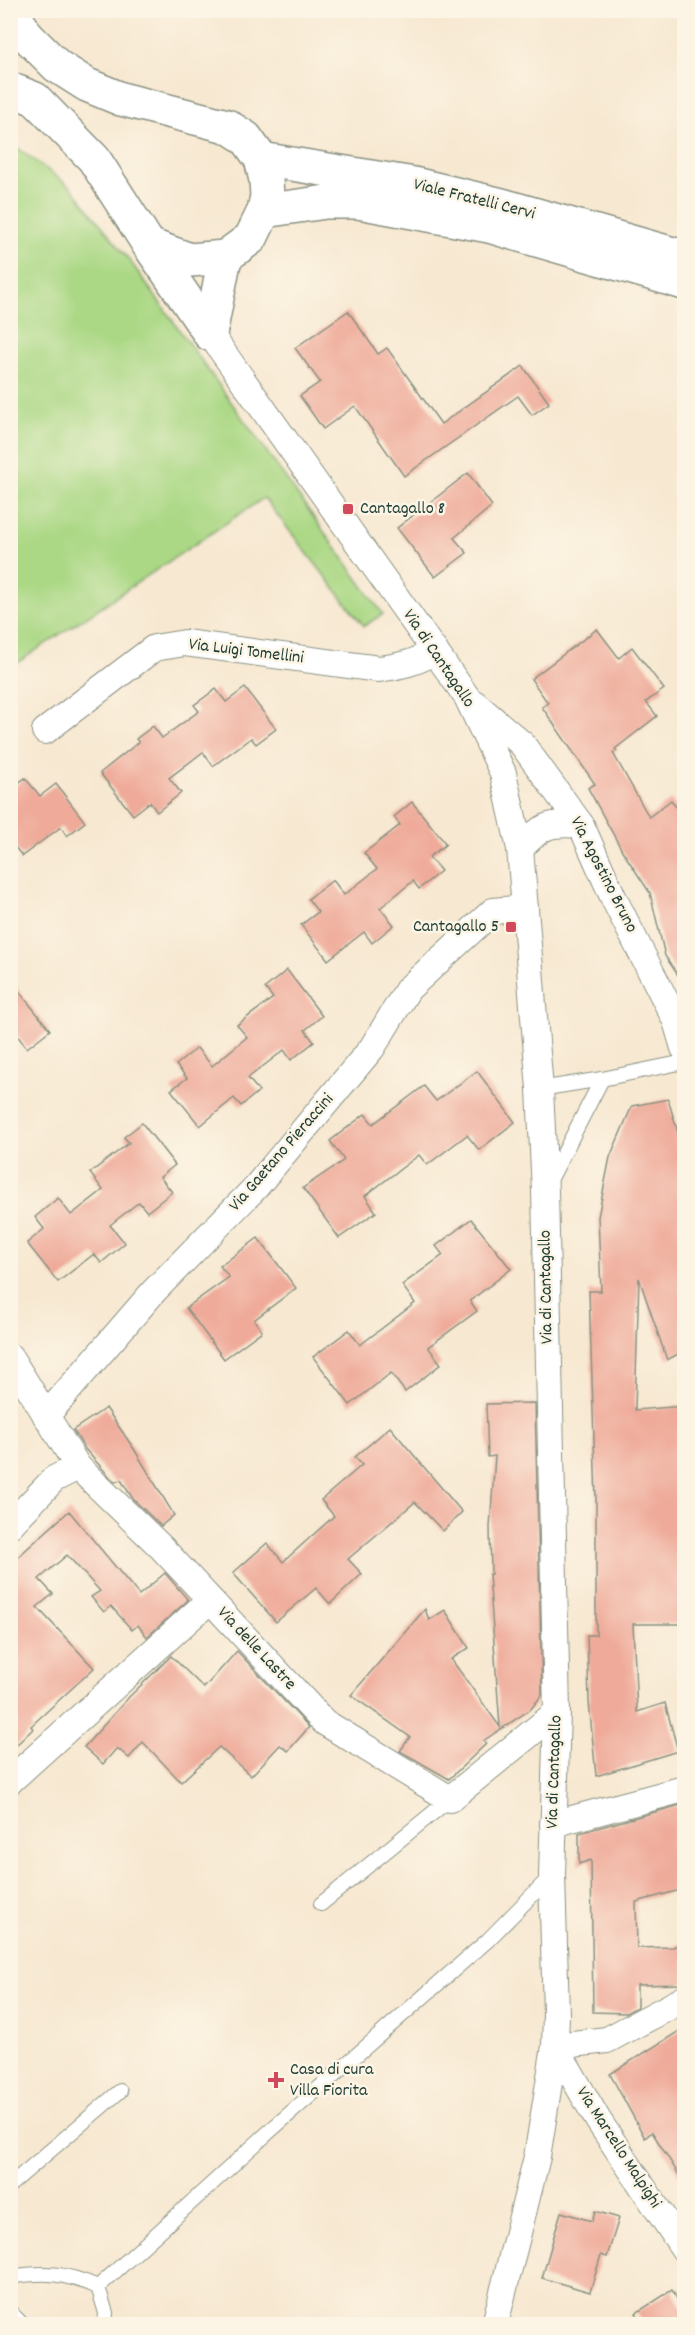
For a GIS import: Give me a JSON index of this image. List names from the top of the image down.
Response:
{
  "streets": {
    "main road": ["Viale Fratelli Cervi"],
    "street": [
      "Via Luigi Tomellini",
      "Via di Cantagallo",
      "Via Agostino Bruno",
      "Via Gaetano Pieraccini",
      "Via delle Lastre",
      "Via Marcello Malpighi"
    ]
  },
  "crossings": [
    ["Via Luigi Tomellini", "Via di Cantagallo"],
    ["Via di Cantagallo", "Via Agostino Bruno"],
    ["Via di Cantagallo", "Via Gaetano Pieraccini"],
    ["Via di Cantagallo", "Via Marcello Malpighi"],
    ["Via Gaetano Pieraccini", "Via delle Lastre"]
  ],
  "places": {
    "transit": ["Cantagallo 8", "Cantagallo 5"],
    "health": ["Casa di cura Villa Fiorita"]
  }
}
